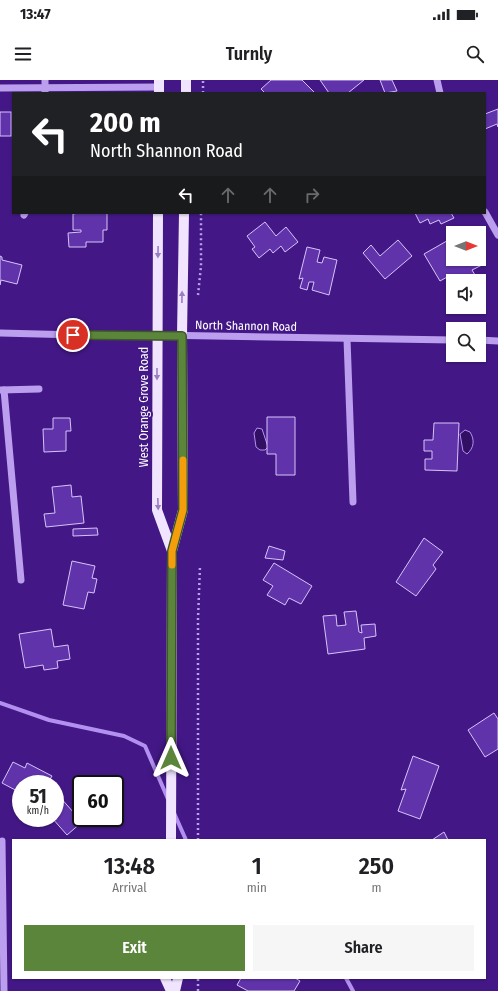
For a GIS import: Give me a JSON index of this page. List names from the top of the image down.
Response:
{
  "streets": {
    "main road": ["West Orange Grove Road"],
    "street": ["North Shannon Road"]
  },
  "crossings": [
    ["North Shannon Road", "West Orange Grove Road"]
  ],
  "north": "right",
  "page": {
    "status": "13:47",
    "header": "Turnly",
    "turn": ["200 m", "North Shannon Road"],
    "speed": "51 km/h",
    "limit": "60",
    "eta": [
      "13:48",
      "Arrival",
      "1",
      "min",
      "250",
      "m"
    ],
    "buttons": ["Exit", "Share"]
  }
}
